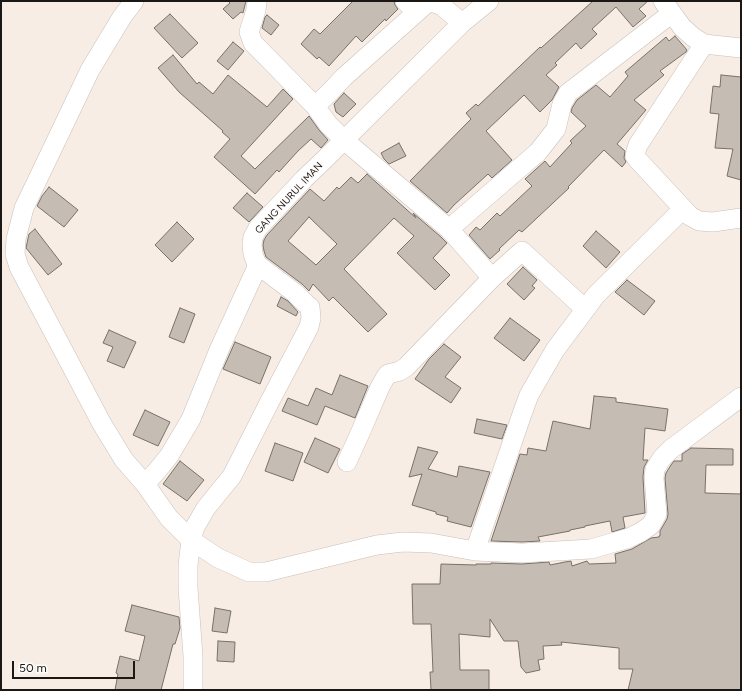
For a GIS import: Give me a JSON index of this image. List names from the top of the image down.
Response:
{
  "streets": {
    "street": ["GANG NURUL IMAN"]
  },
  "scale_bar": "50 m"
}
